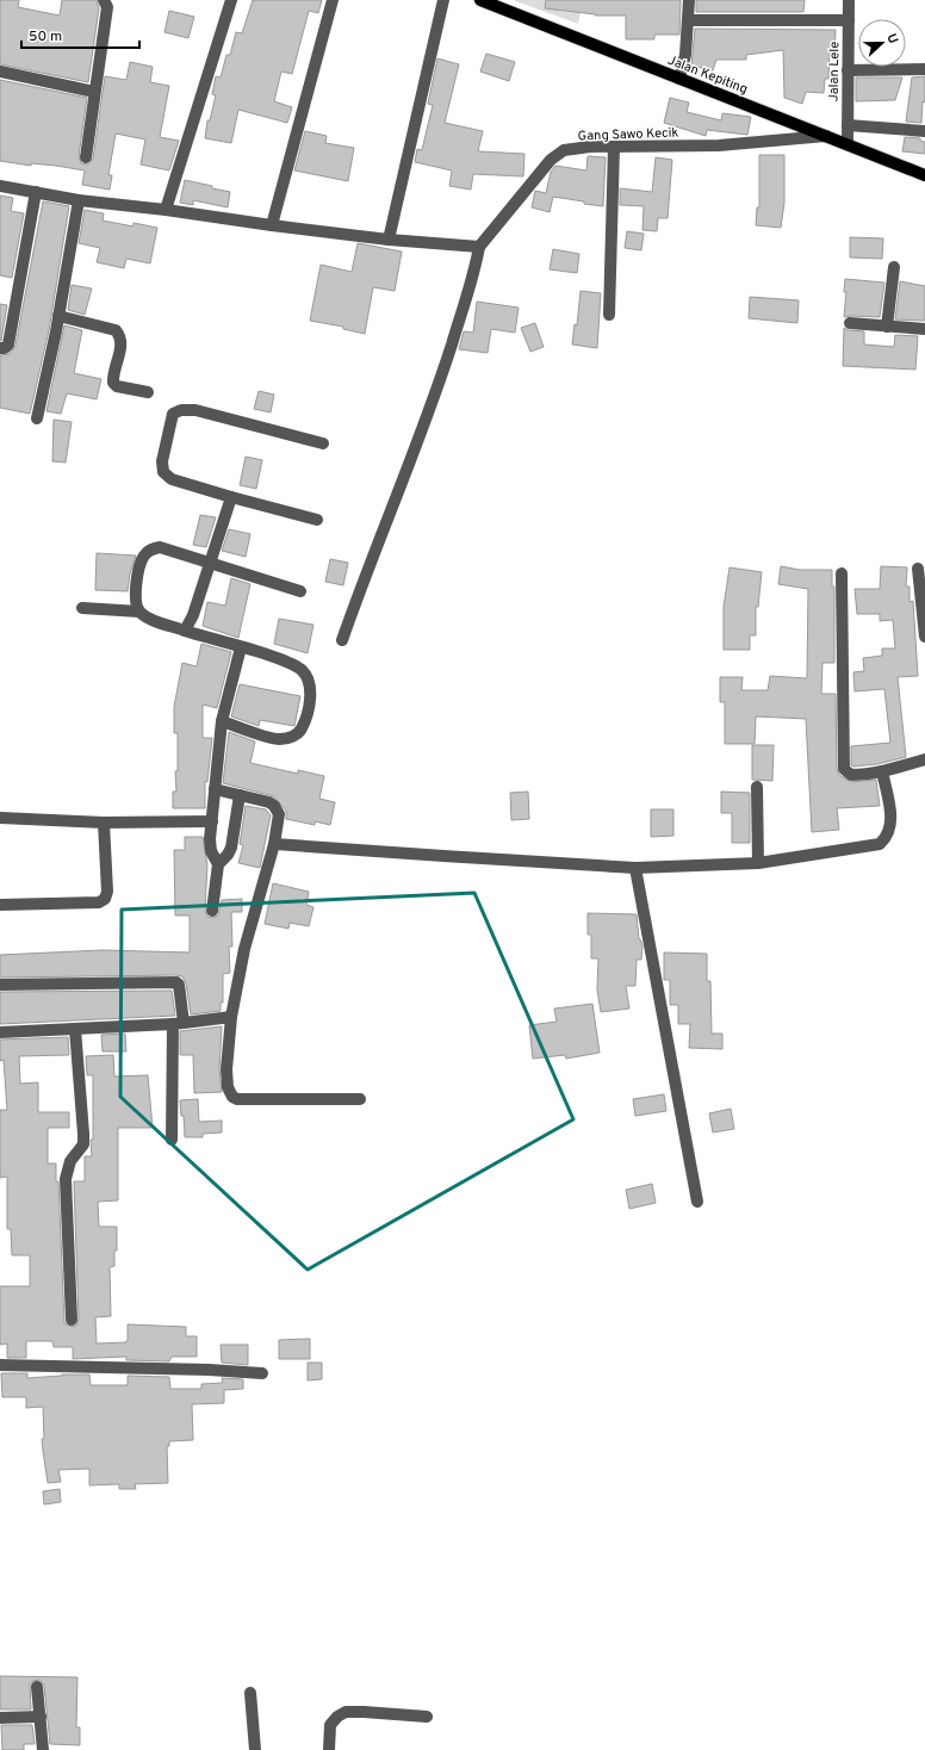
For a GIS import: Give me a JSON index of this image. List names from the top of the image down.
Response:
{
  "streets": {
    "main road": ["Jalan Kepiting"],
    "street": ["Jalan Lele", "Gang Sawo Kecik"]
  },
  "crossings": [
    ["Jalan Lele", "Jalan Kepiting"],
    ["Jalan Kepiting", "Gang Sawo Kecik"]
  ],
  "scale_bar": "50 m",
  "north": "right"
}
